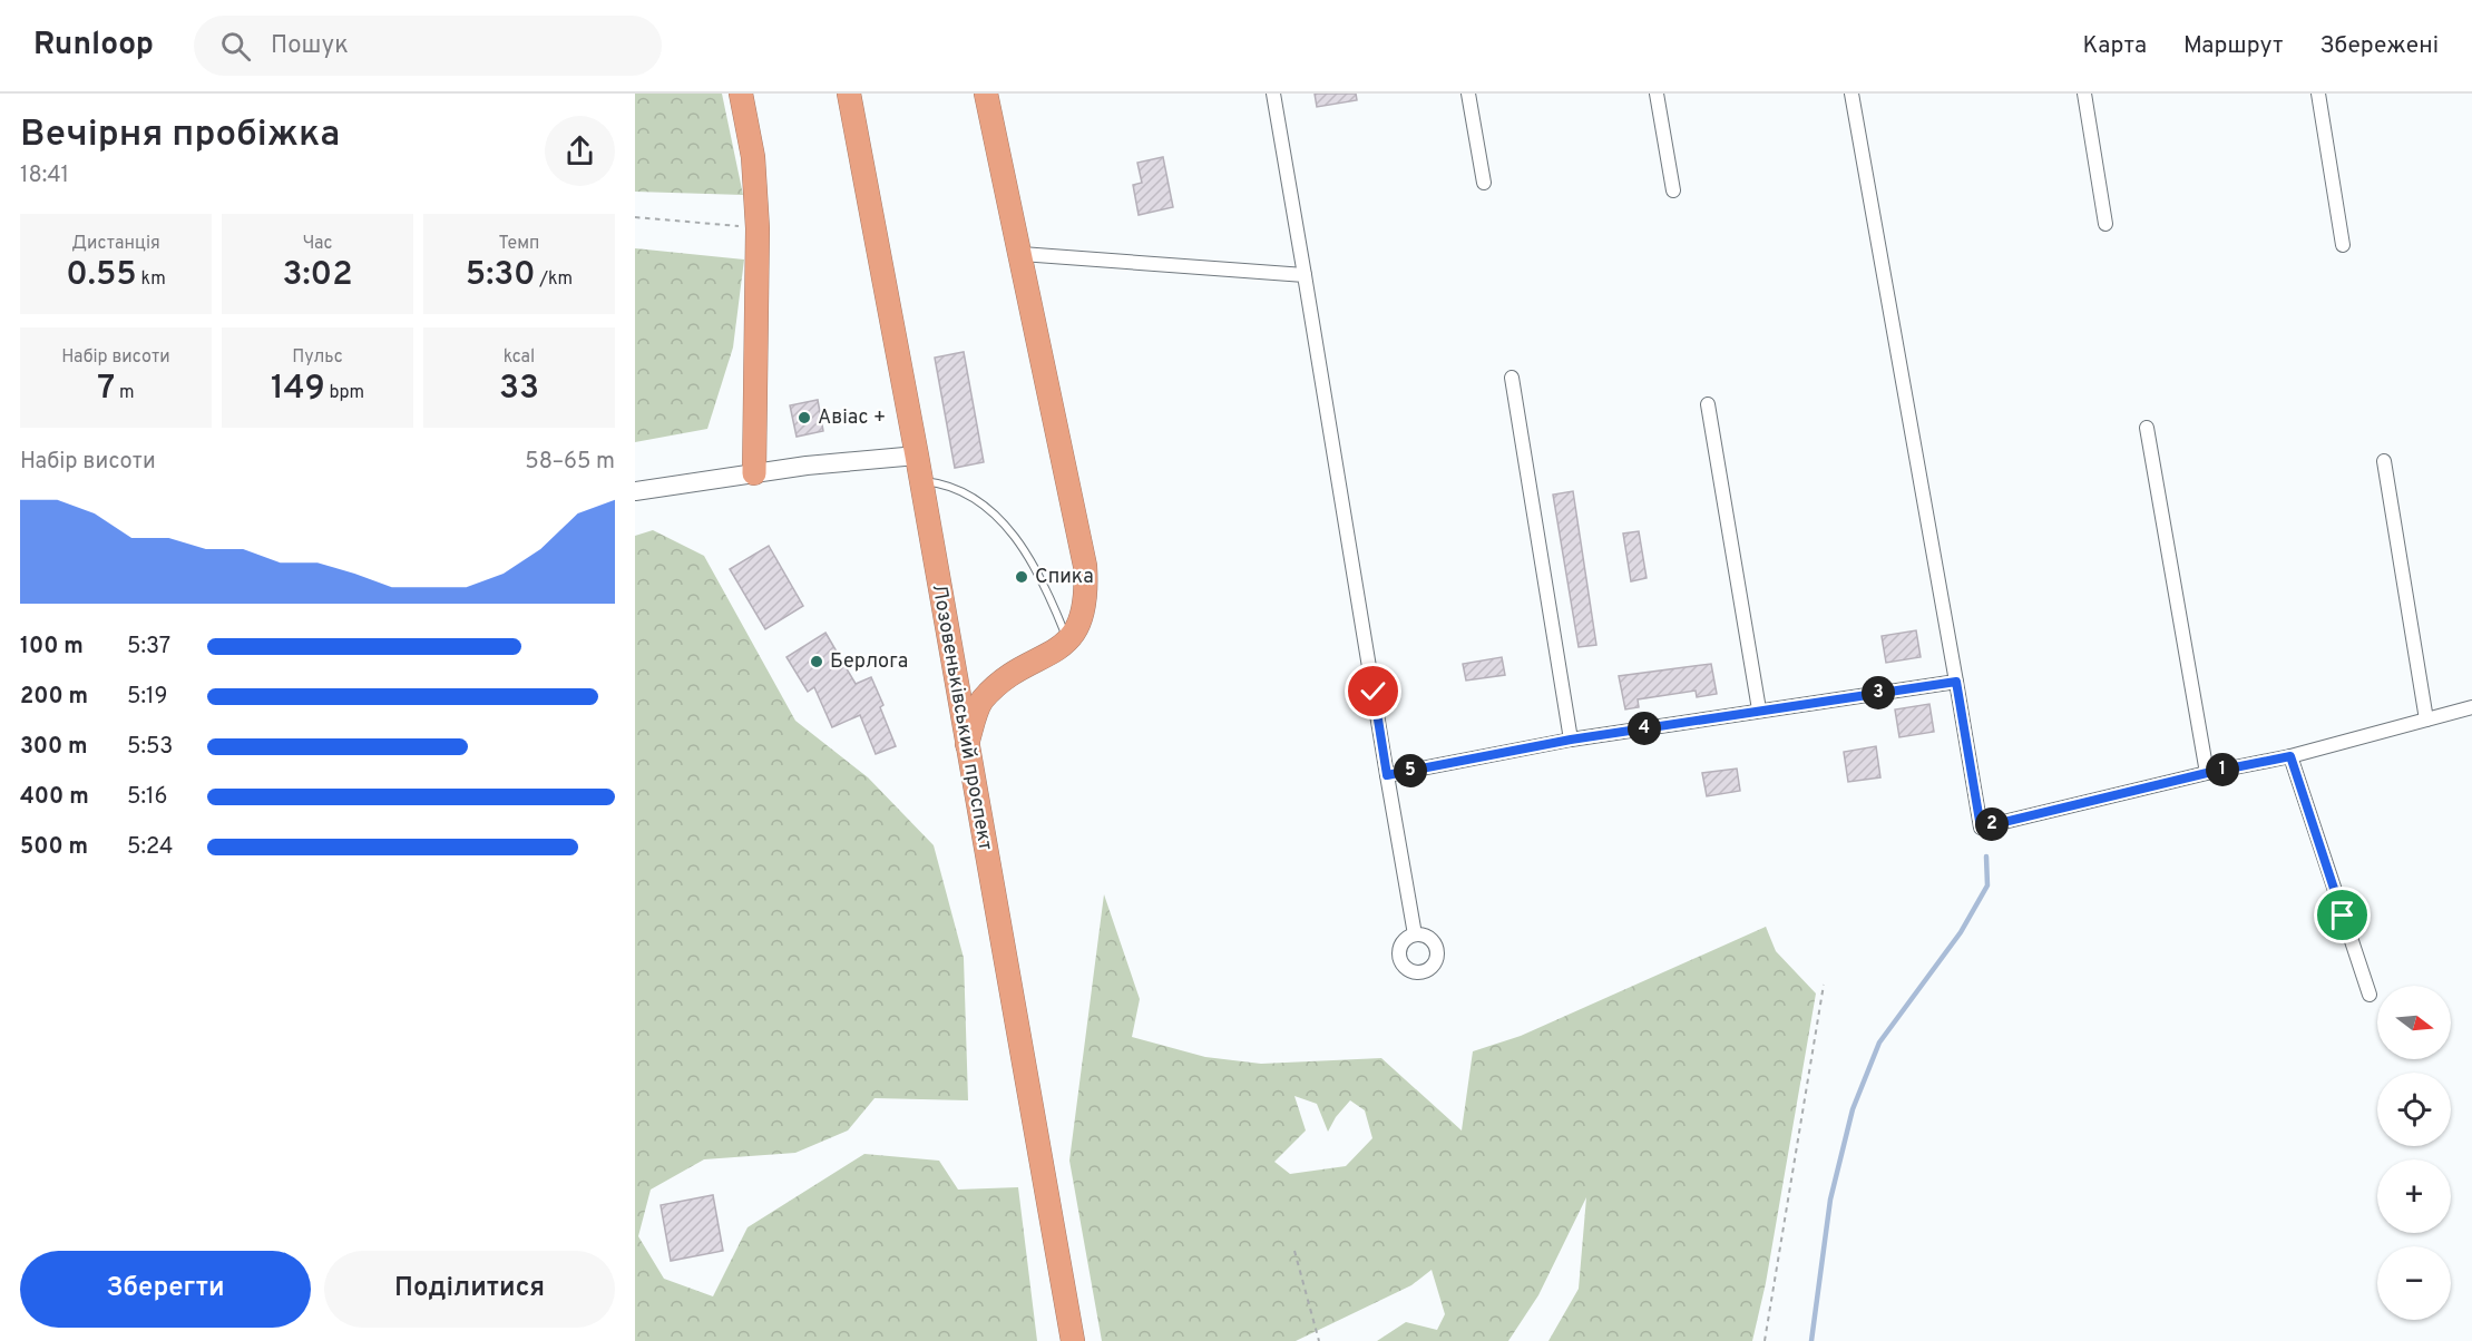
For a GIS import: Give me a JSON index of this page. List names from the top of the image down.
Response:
{
  "streets": {
    "highway": ["Лозовеньківський проспект"]
  },
  "places": ["Авiас +", "Спика", "Берлога"],
  "north": "right",
  "page": {
    "header": "Runloop",
    "search": "Пошук",
    "nav": ["Карта", "Маршрут", "Збережені"],
    "heading": ["Вечірня пробіжка", "18:41"],
    "stats": [
      ["Дистанція", "0.55 km"],
      ["Час", "3:02"],
      ["Темп", "5:30 /km"],
      ["Набір висоти", "7 m"],
      ["Пульс", "149 bpm"],
      ["kcal", "33"]
    ],
    "chart": ["Набір висоти", "58–65 m"],
    "list": [
      {
        "name": "100 m",
        "note": "5:37"
      },
      {
        "name": "200 m",
        "note": "5:19"
      },
      {
        "name": "300 m",
        "note": "5:53"
      },
      {
        "name": "400 m",
        "note": "5:16"
      },
      {
        "name": "500 m",
        "note": "5:24"
      }
    ],
    "pins": [
      "3",
      "4",
      "1",
      "5",
      "2"
    ],
    "map_buttons": ["+", "−"],
    "buttons": ["Зберегти", "Поділитися"]
  }
}
